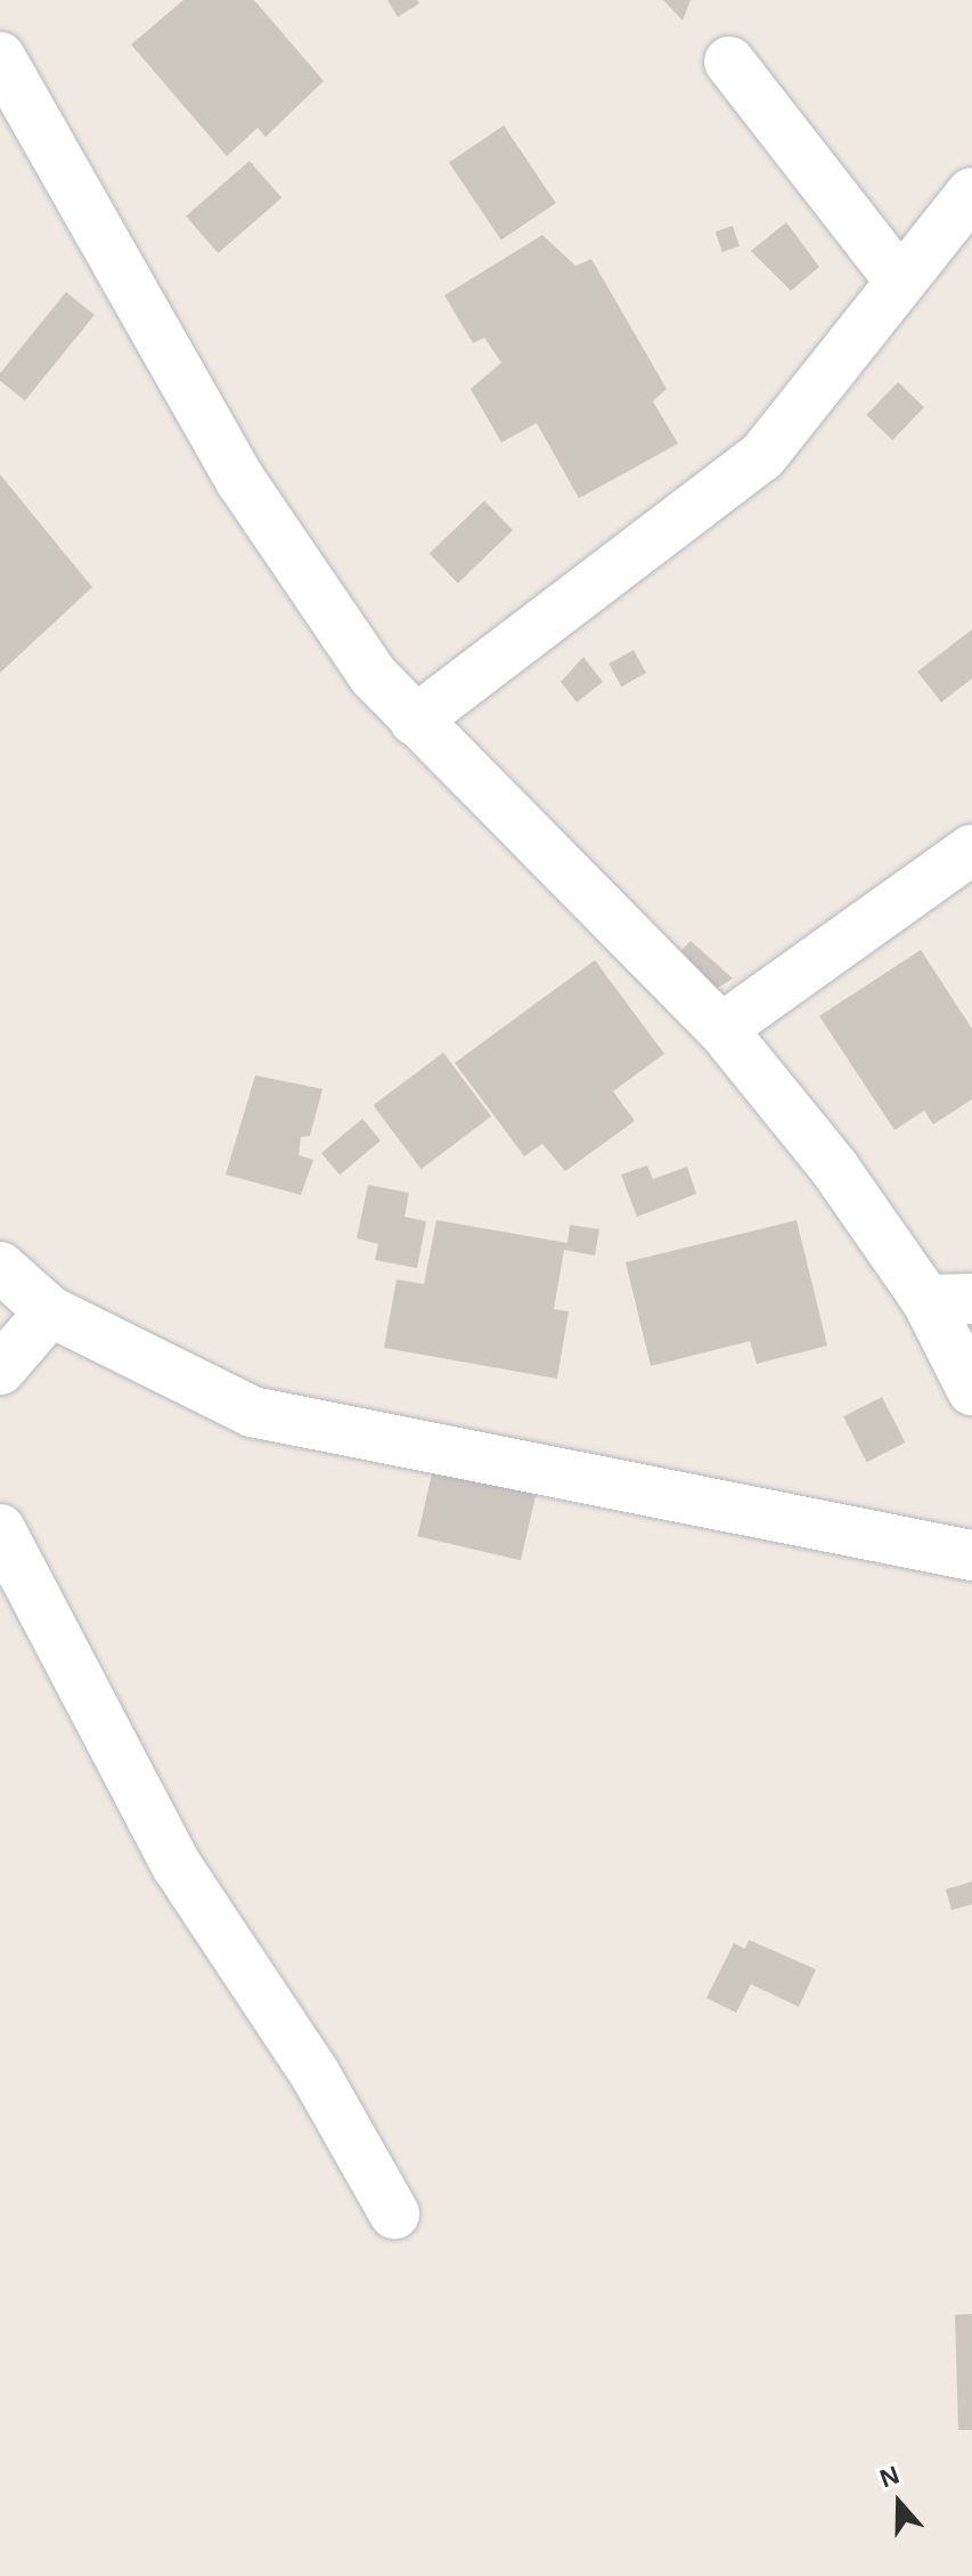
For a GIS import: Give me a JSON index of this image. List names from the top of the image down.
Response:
{
  "north": "top"
}
